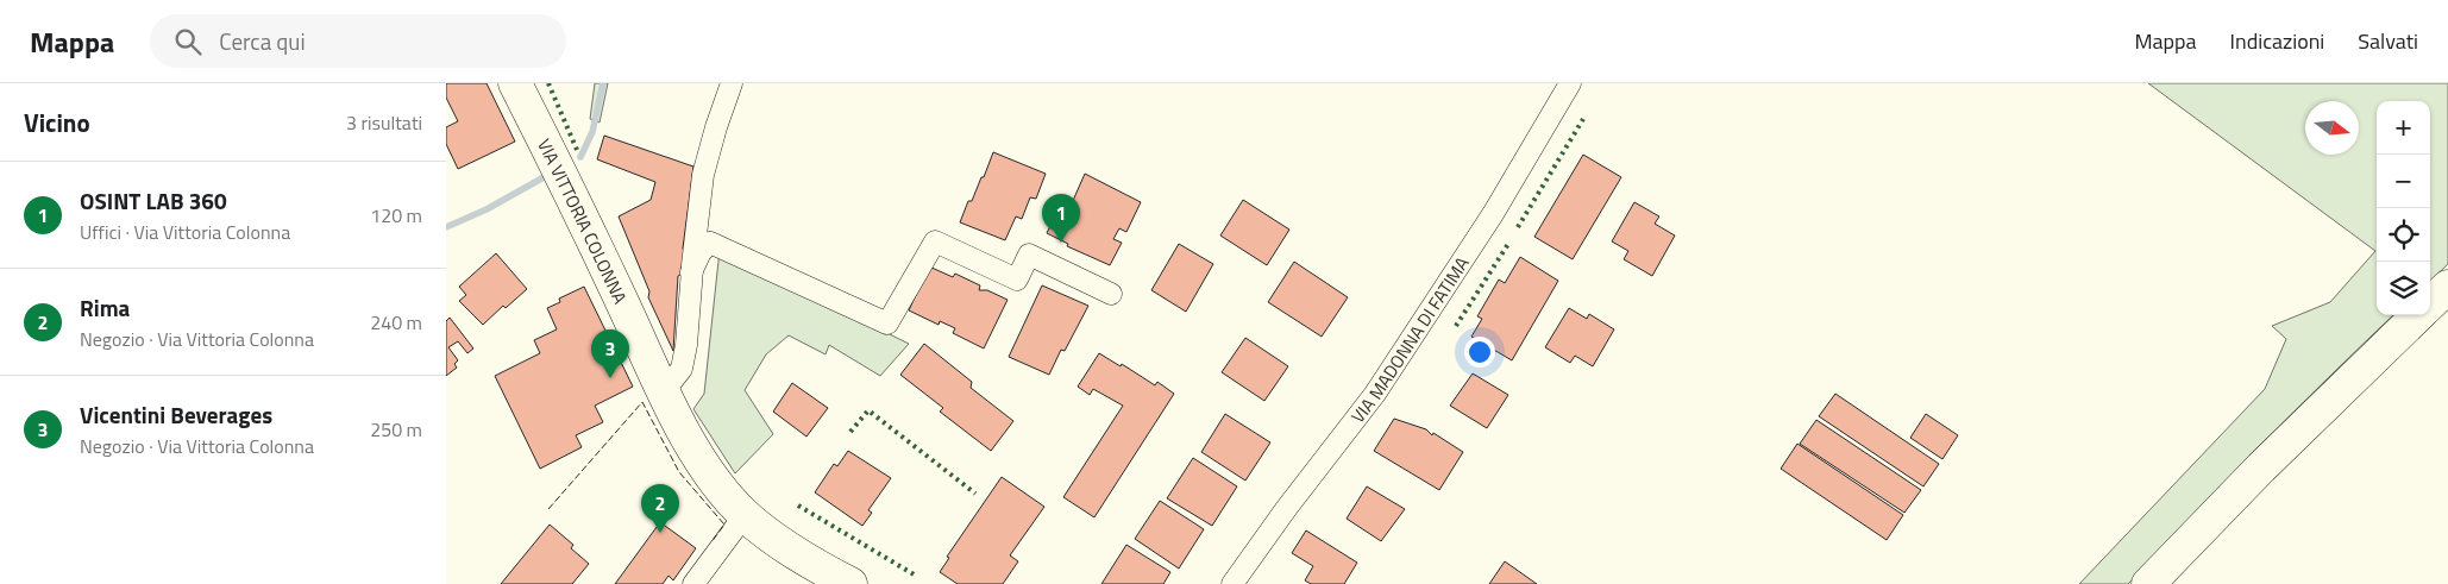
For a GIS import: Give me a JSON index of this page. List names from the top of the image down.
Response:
{
  "streets": {
    "main road": ["VIA VITTORIA COLONNA"],
    "street": ["VIA MADONNA DI FATIMA"]
  },
  "north": "right",
  "page": {
    "header": "Mappa",
    "search": "Cerca qui",
    "nav": ["Mappa", "Indicazioni", "Salvati"],
    "heading": ["Vicino", "3 risultati"],
    "map_buttons": ["+", "−"],
    "list": [
      {
        "mark": "1",
        "name": "OSINT LAB 360",
        "note": "Uffici · Via Vittoria Colonna",
        "value": "120 m"
      },
      {
        "mark": "2",
        "name": "Rima",
        "note": "Negozio · Via Vittoria Colonna",
        "value": "240 m"
      },
      {
        "mark": "3",
        "name": "Vicentini Beverages",
        "note": "Negozio · Via Vittoria Colonna",
        "value": "250 m"
      }
    ],
    "pins": ["1", "3", "2"]
  }
}
